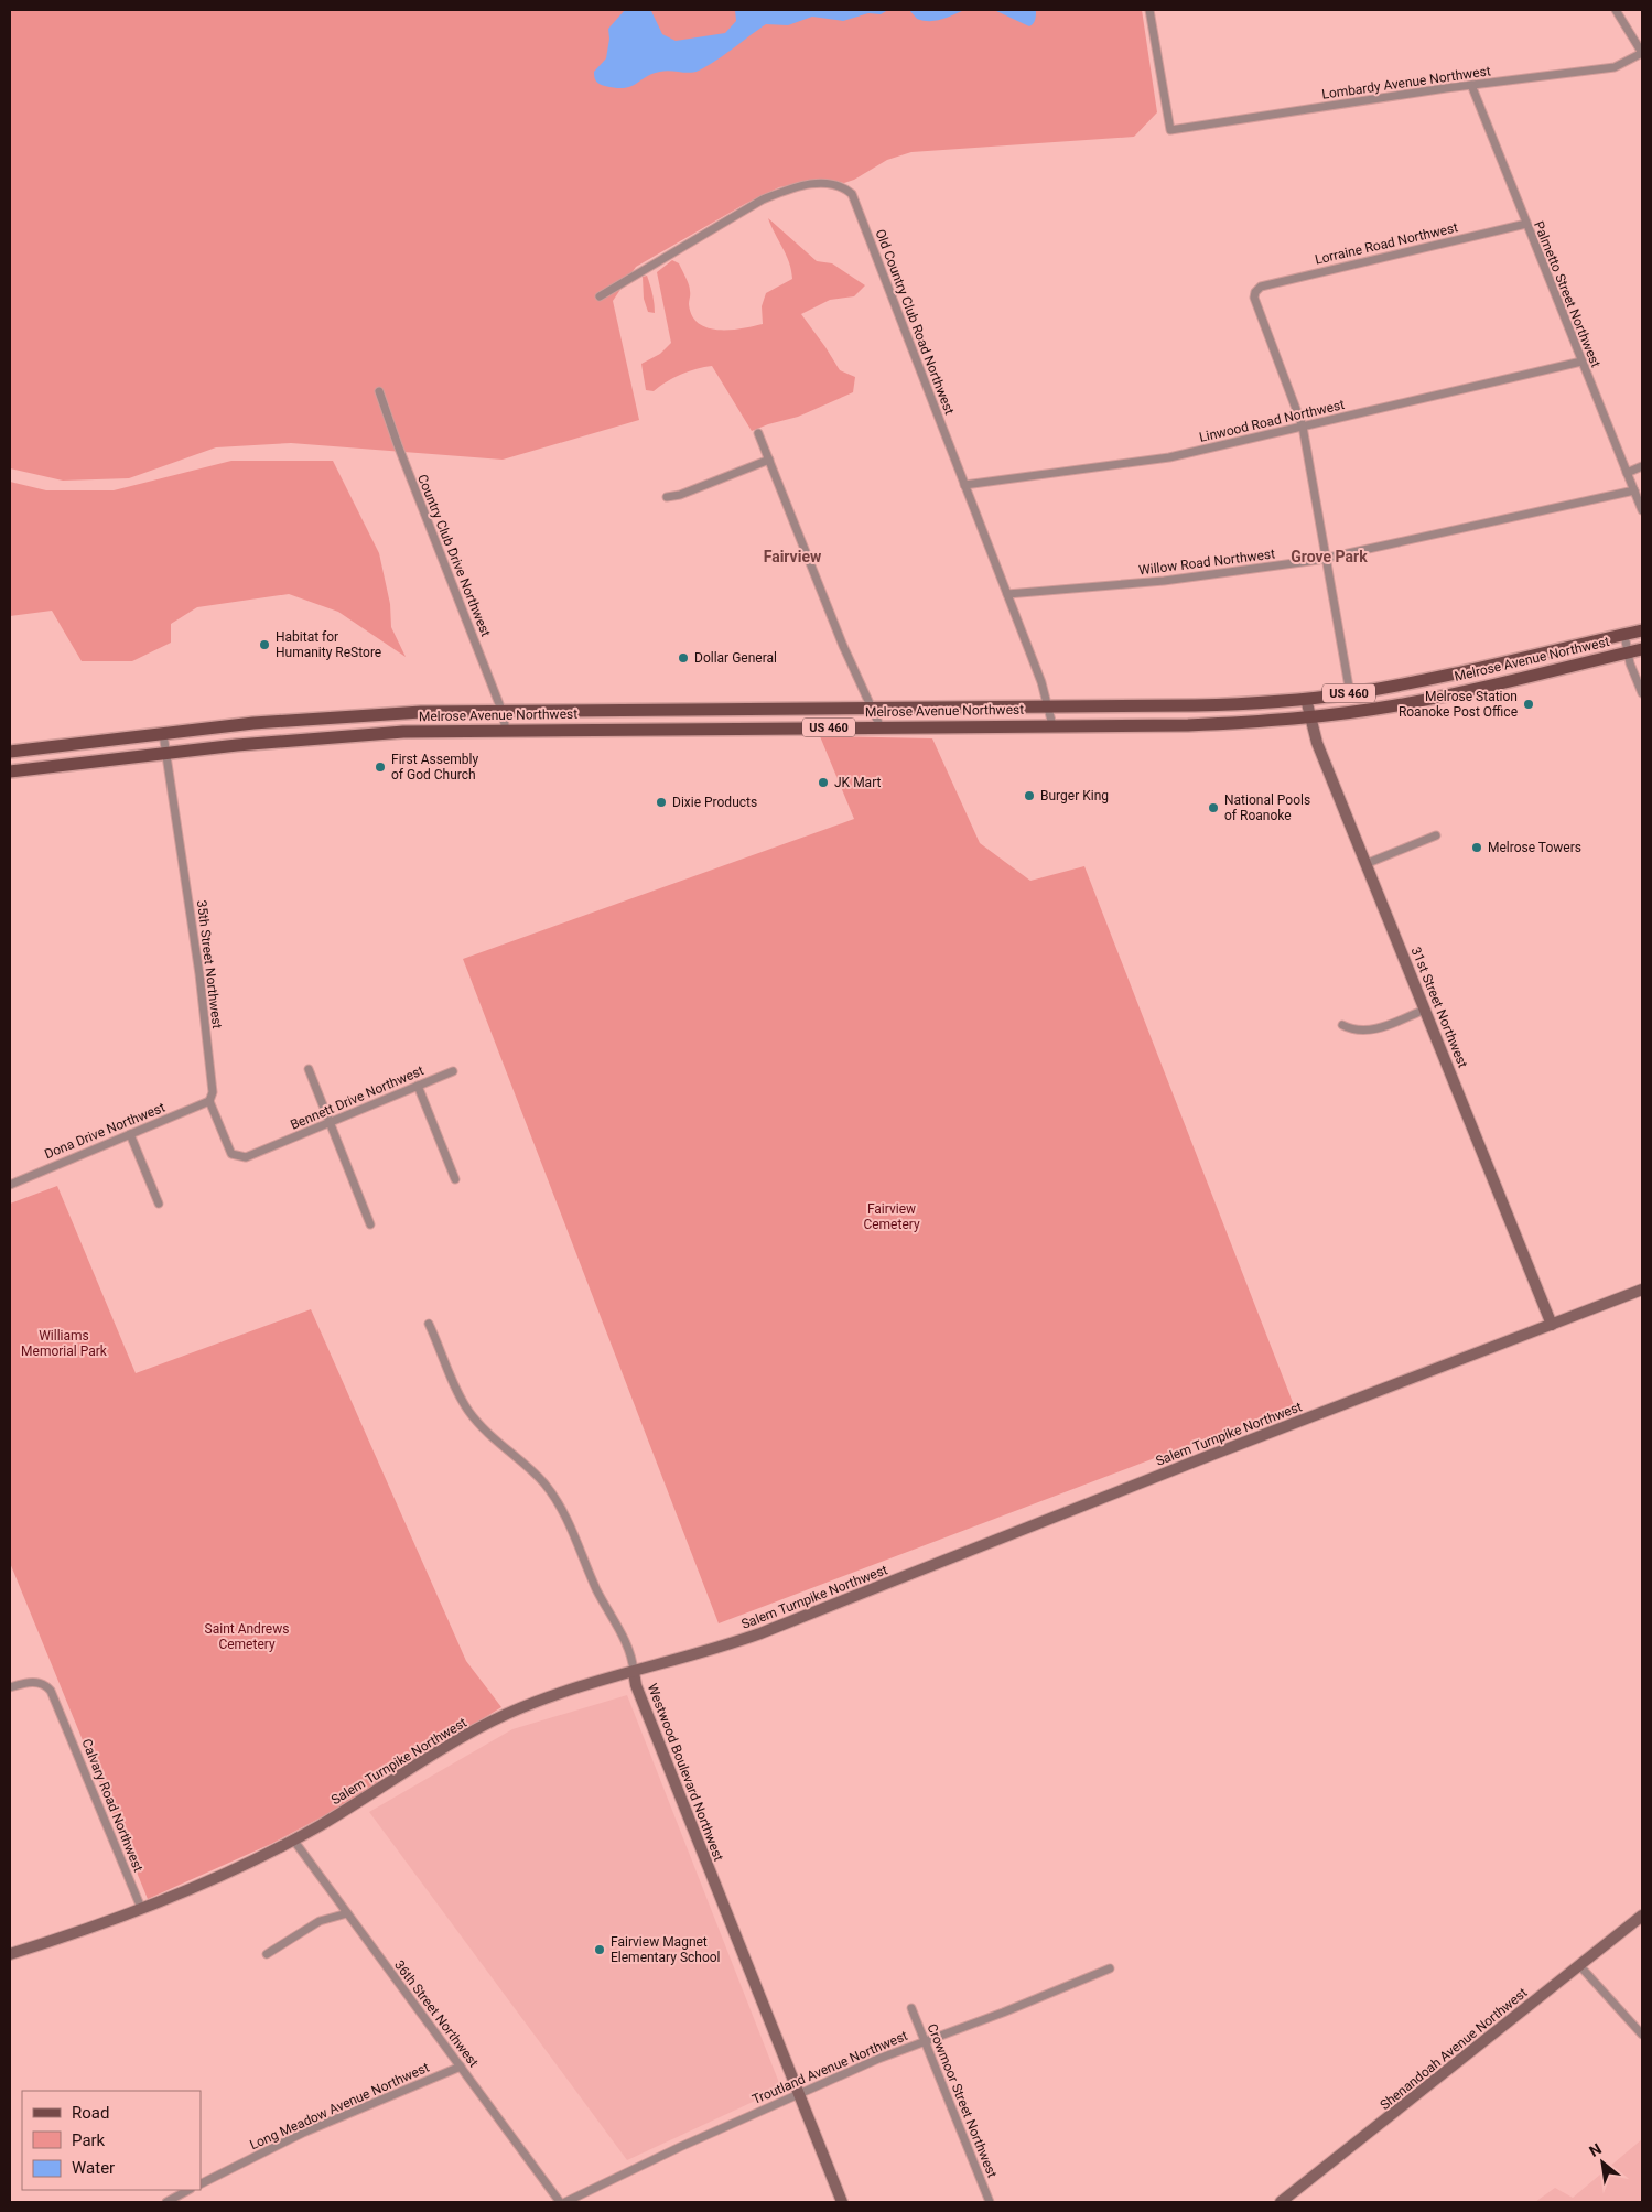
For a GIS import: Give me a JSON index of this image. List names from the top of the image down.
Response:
{
  "streets": {
    "main road": ["Melrose Avenue Northwest", "US 460"],
    "street": [
      "Lombardy Avenue Northwest",
      "Lorraine Road Northwest",
      "Palmetto Street Northwest",
      "Old Country Club Road Northwest",
      "Linwood Road Northwest",
      "Country Club Drive Northwest",
      "Willow Road Northwest",
      "35th Street Northwest",
      "31st Street Northwest",
      "Bennett Drive Northwest",
      "Dona Drive Northwest",
      "Salem Turnpike Northwest",
      "Westwood Boulevard Northwest",
      "Calvary Road Northwest",
      "36th Street Northwest",
      "Shenandoah Avenue Northwest",
      "Troutland Avenue Northwest",
      "Crowmoor Street Northwest",
      "Long Meadow Avenue Northwest"
    ]
  },
  "crossings": [
    ["Lombardy Avenue Northwest", "Palmetto Street Northwest"],
    ["Lorraine Road Northwest", "Palmetto Street Northwest"],
    ["Lorraine Road Northwest", "Linwood Road Northwest"],
    ["Palmetto Street Northwest", "Linwood Road Northwest"],
    ["Palmetto Street Northwest", "Willow Road Northwest"],
    ["Old Country Club Road Northwest", "Linwood Road Northwest"],
    ["Old Country Club Road Northwest", "Willow Road Northwest"],
    ["Old Country Club Road Northwest", "Melrose Avenue Northwest"],
    ["Country Club Drive Northwest", "Melrose Avenue Northwest"],
    ["Melrose Avenue Northwest", "35th Street Northwest"],
    ["Melrose Avenue Northwest", "31st Street Northwest"],
    ["35th Street Northwest", "Bennett Drive Northwest"],
    ["35th Street Northwest", "Dona Drive Northwest"],
    ["31st Street Northwest", "Salem Turnpike Northwest"],
    ["Salem Turnpike Northwest", "Westwood Boulevard Northwest"],
    ["Salem Turnpike Northwest", "Calvary Road Northwest"],
    ["Salem Turnpike Northwest", "36th Street Northwest"],
    ["Westwood Boulevard Northwest", "Troutland Avenue Northwest"],
    ["36th Street Northwest", "Long Meadow Avenue Northwest"],
    ["Troutland Avenue Northwest", "Crowmoor Street Northwest"]
  ],
  "districts": ["Fairview", "Grove Park"],
  "parks": ["Fairview Cemetery", "Williams Memorial Park", "Saint Andrews Cemetery"],
  "places": [
    "Habitat for Humanity ReStore",
    "Dollar General",
    "Melrose Station Roanoke Post Office",
    "First Assembly of God Church",
    "JK Mart",
    "Burger King",
    "Dixie Products",
    "National Pools of Roanoke",
    "Melrose Towers",
    "Fairview Magnet Elementary School"
  ],
  "legend": ["Road", "Park", "Water"],
  "north": "top left"
}
